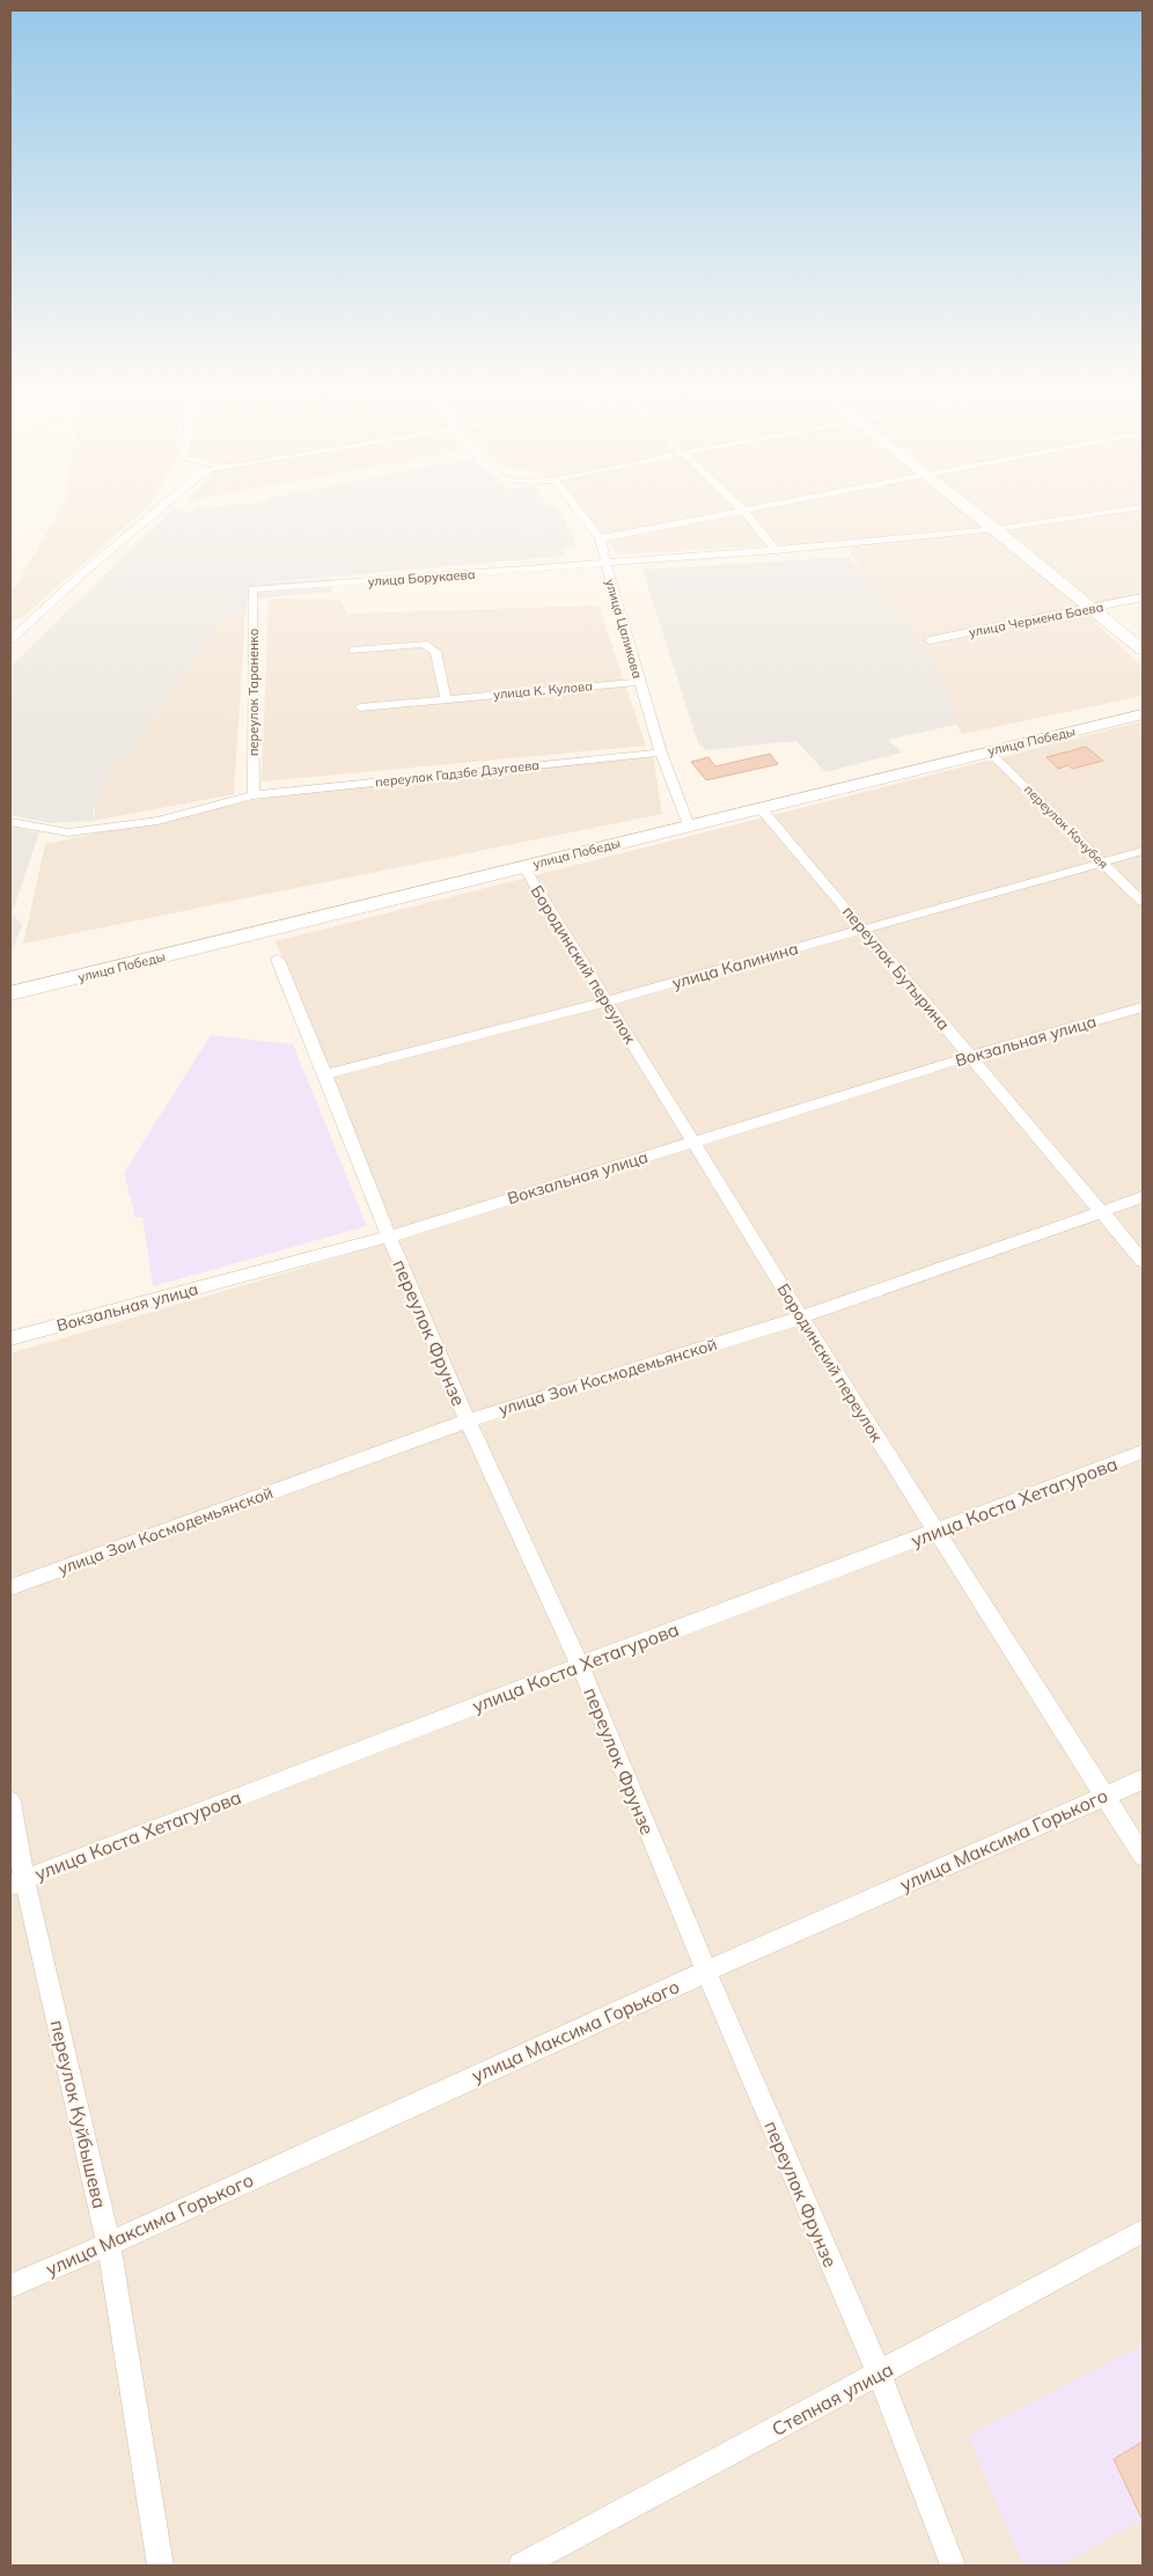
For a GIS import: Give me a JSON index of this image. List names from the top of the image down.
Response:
{
  "streets": {
    "main road": ["улица Победы"],
    "street": [
      "улица Борукаева",
      "улица Чермена Баева",
      "улица Цаликова",
      "улица К. Кулова",
      "переулок Тараненко",
      "переулок Гадзбе Дзугаева",
      "переулок Кочубея",
      "Бородинский переулок",
      "улица Калинина",
      "переулок Бутырина",
      "Вокзальная улица",
      "переулок Фрунзе",
      "улица Зои Космодемьянской",
      "улица Коста Хетагурова",
      "улица Максима Горького",
      "переулок Куйбышева",
      "Степная улица"
    ]
  },
  "crossings": [
    ["улица Борукаева", "улица Цаликова"],
    ["улица Борукаева", "переулок Тараненко"],
    ["улица Цаликова", "улица К. Кулова"],
    ["улица Цаликова", "улица Победы"],
    ["улица Цаликова", "переулок Гадзбе Дзугаева"],
    ["переулок Тараненко", "переулок Гадзбе Дзугаева"],
    ["улица Победы", "переулок Кочубея"],
    ["улица Победы", "Бородинский переулок"],
    ["улица Победы", "переулок Бутырина"],
    ["переулок Кочубея", "улица Калинина"],
    ["Бородинский переулок", "улица Калинина"],
    ["Бородинский переулок", "Вокзальная улица"],
    ["Бородинский переулок", "улица Зои Космодемьянской"],
    ["Бородинский переулок", "улица Коста Хетагурова"],
    ["Бородинский переулок", "улица Максима Горького"],
    ["улица Калинина", "переулок Бутырина"],
    ["улица Калинина", "переулок Фрунзе"],
    ["переулок Бутырина", "Вокзальная улица"],
    ["переулок Бутырина", "улица Зои Космодемьянской"],
    ["Вокзальная улица", "переулок Фрунзе"],
    ["переулок Фрунзе", "улица Зои Космодемьянской"],
    ["переулок Фрунзе", "улица Коста Хетагурова"],
    ["переулок Фрунзе", "улица Максима Горького"],
    ["переулок Фрунзе", "Степная улица"],
    ["улица Коста Хетагурова", "переулок Куйбышева"],
    ["улица Максима Горького", "переулок Куйбышева"]
  ]
}
